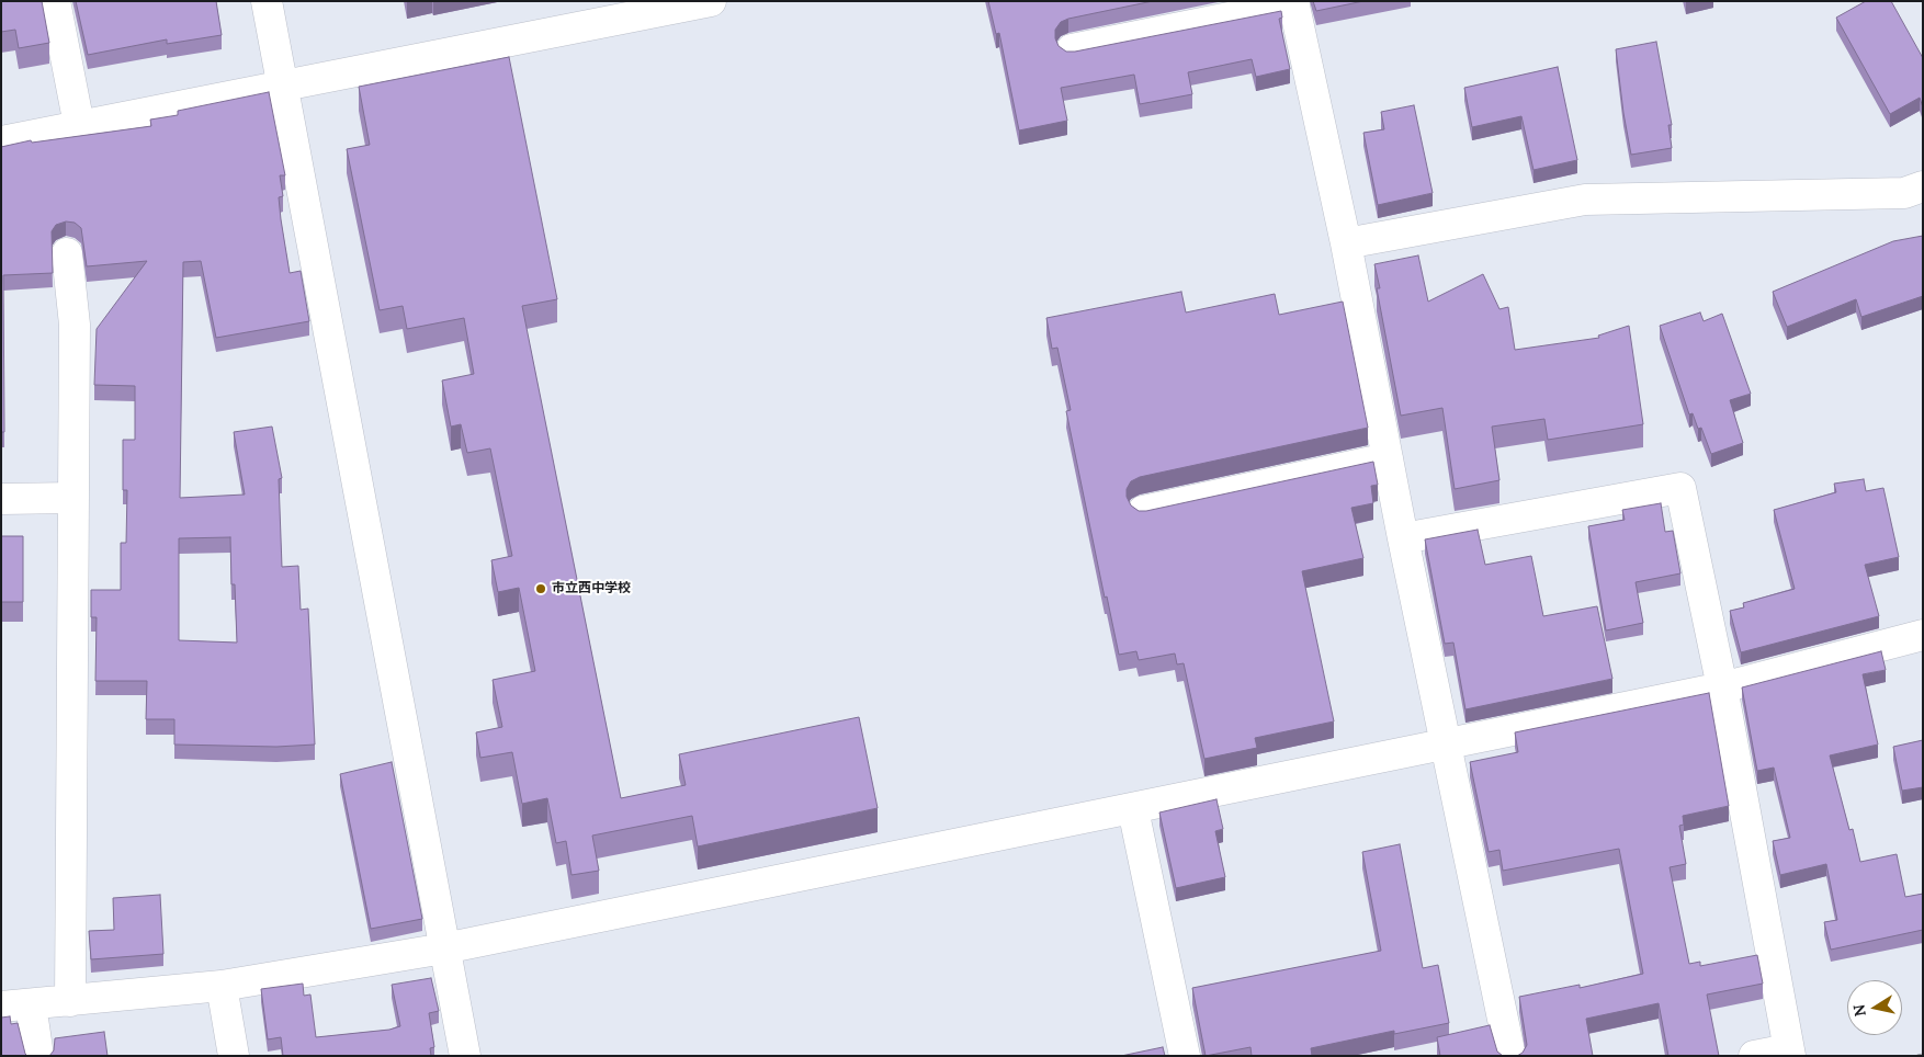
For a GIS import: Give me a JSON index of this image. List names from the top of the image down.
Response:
{
  "places": ["市立西中学校"],
  "north": "left"
}
